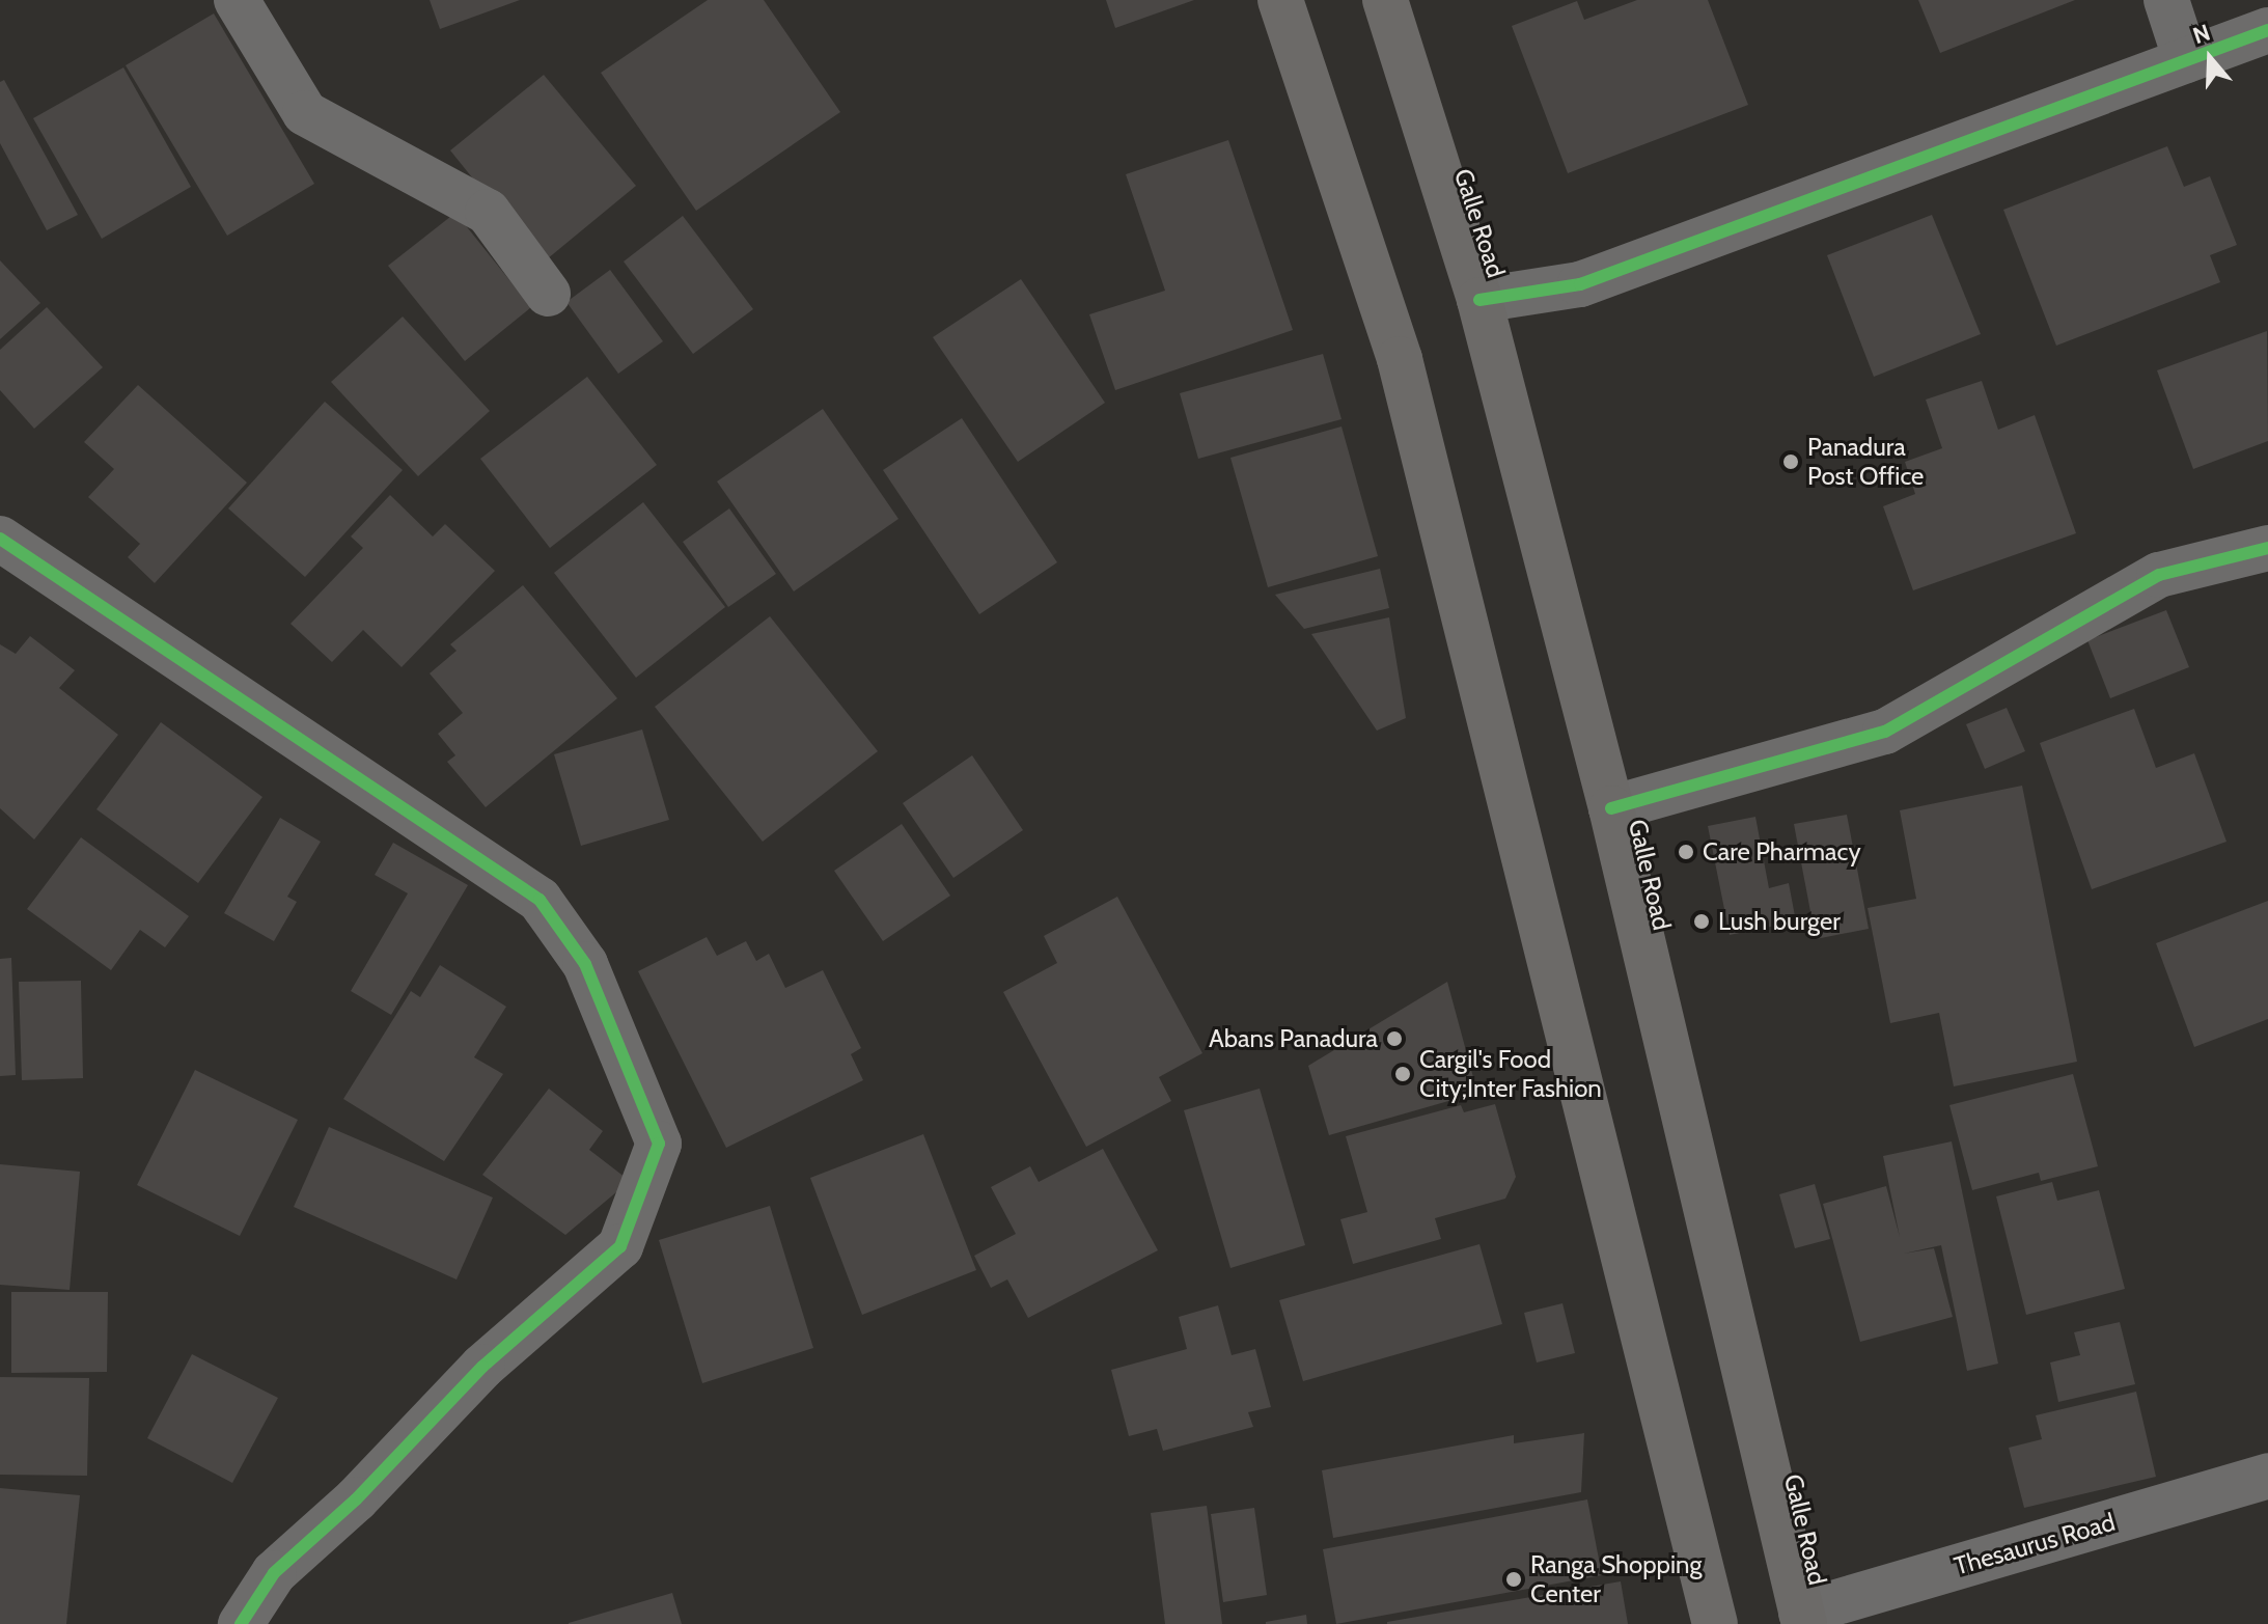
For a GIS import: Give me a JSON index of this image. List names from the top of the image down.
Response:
{
  "streets": {
    "highway": ["Galle Road"],
    "street": ["Thesaurus Road"]
  },
  "crossings": [
    ["Galle Road", "Thesaurus Road"]
  ],
  "places": [
    "Panadura Post Office",
    "Care Pharmacy",
    "Lush burger",
    "Abans Panadura",
    "Cargil's Food City;Inter Fashion",
    "Ranga Shopping Center"
  ],
  "north": "top"
}
